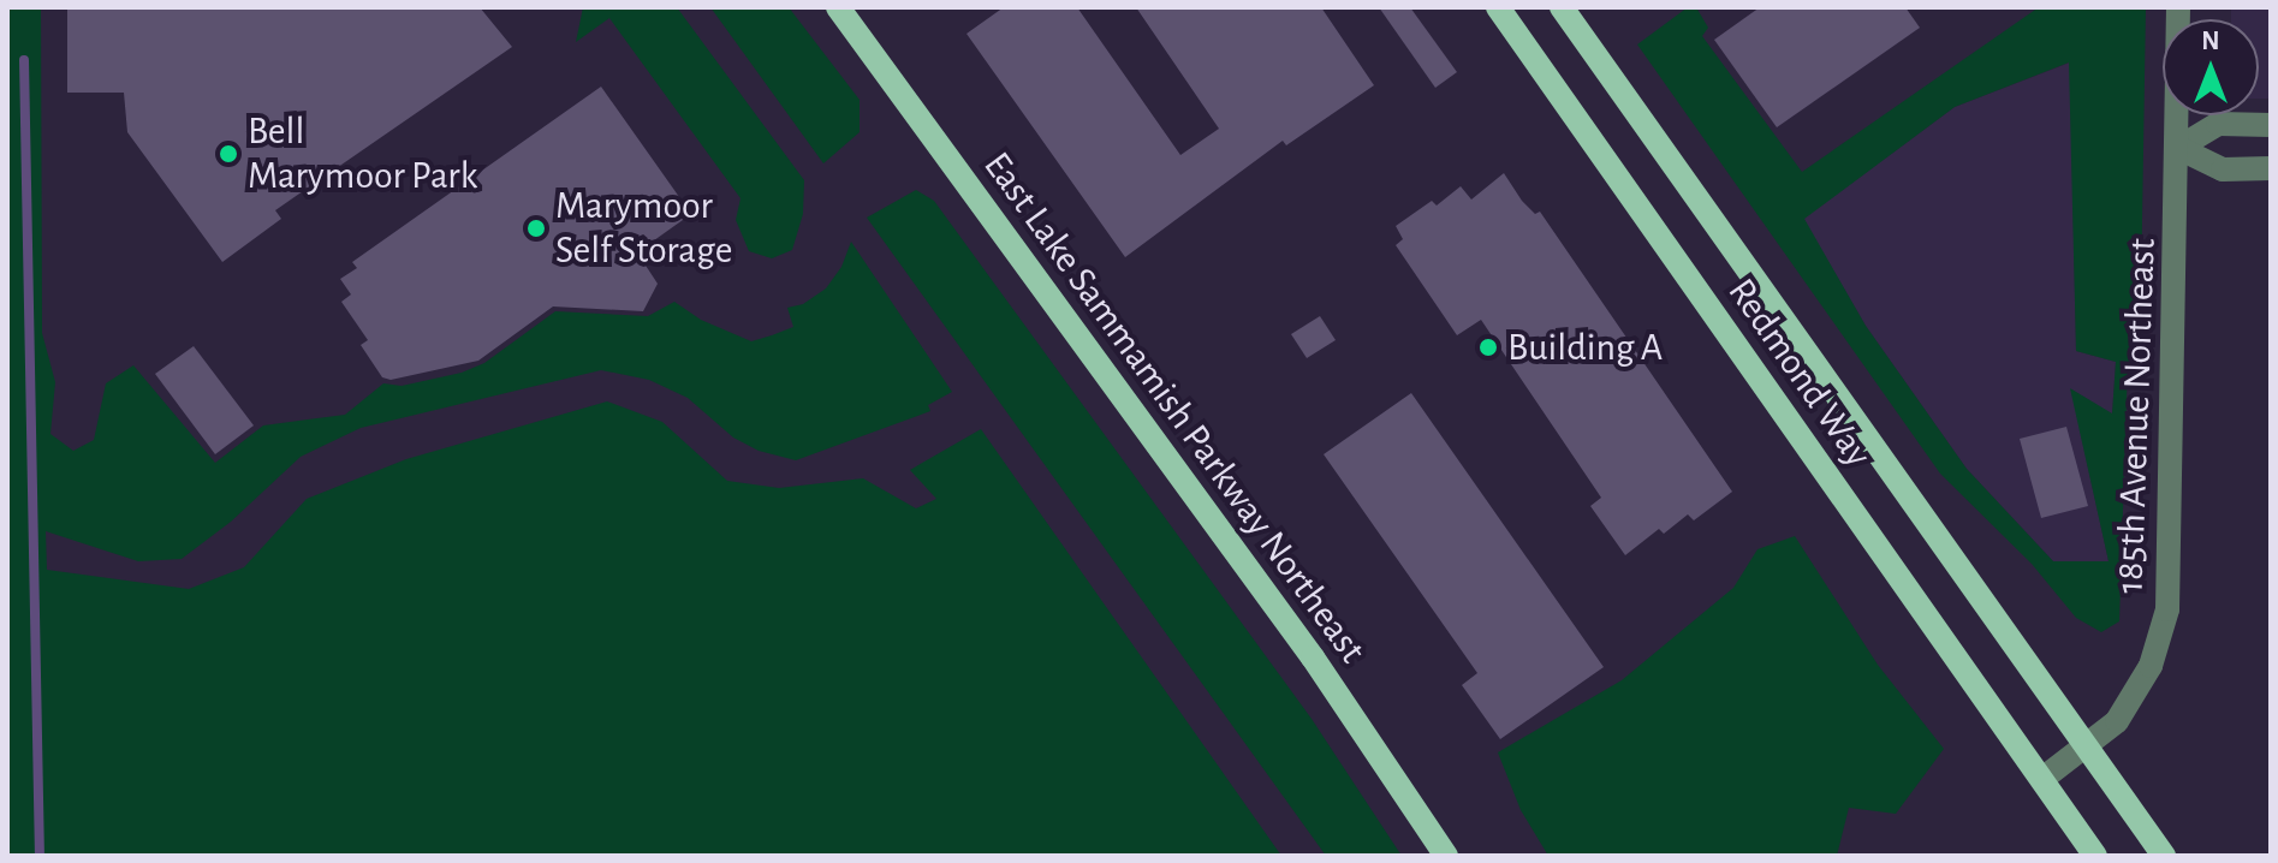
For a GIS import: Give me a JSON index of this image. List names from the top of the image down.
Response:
{
  "streets": {
    "main road": ["Redmond Way", "East Lake Sammamish Parkway Northeast"],
    "street": ["185th Avenue Northeast"]
  },
  "crossings": [
    ["Redmond Way", "185th Avenue Northeast"]
  ],
  "places": ["Bell Marymoor Park", "Marymoor Self Storage", "Building A"],
  "north": "top"
}
